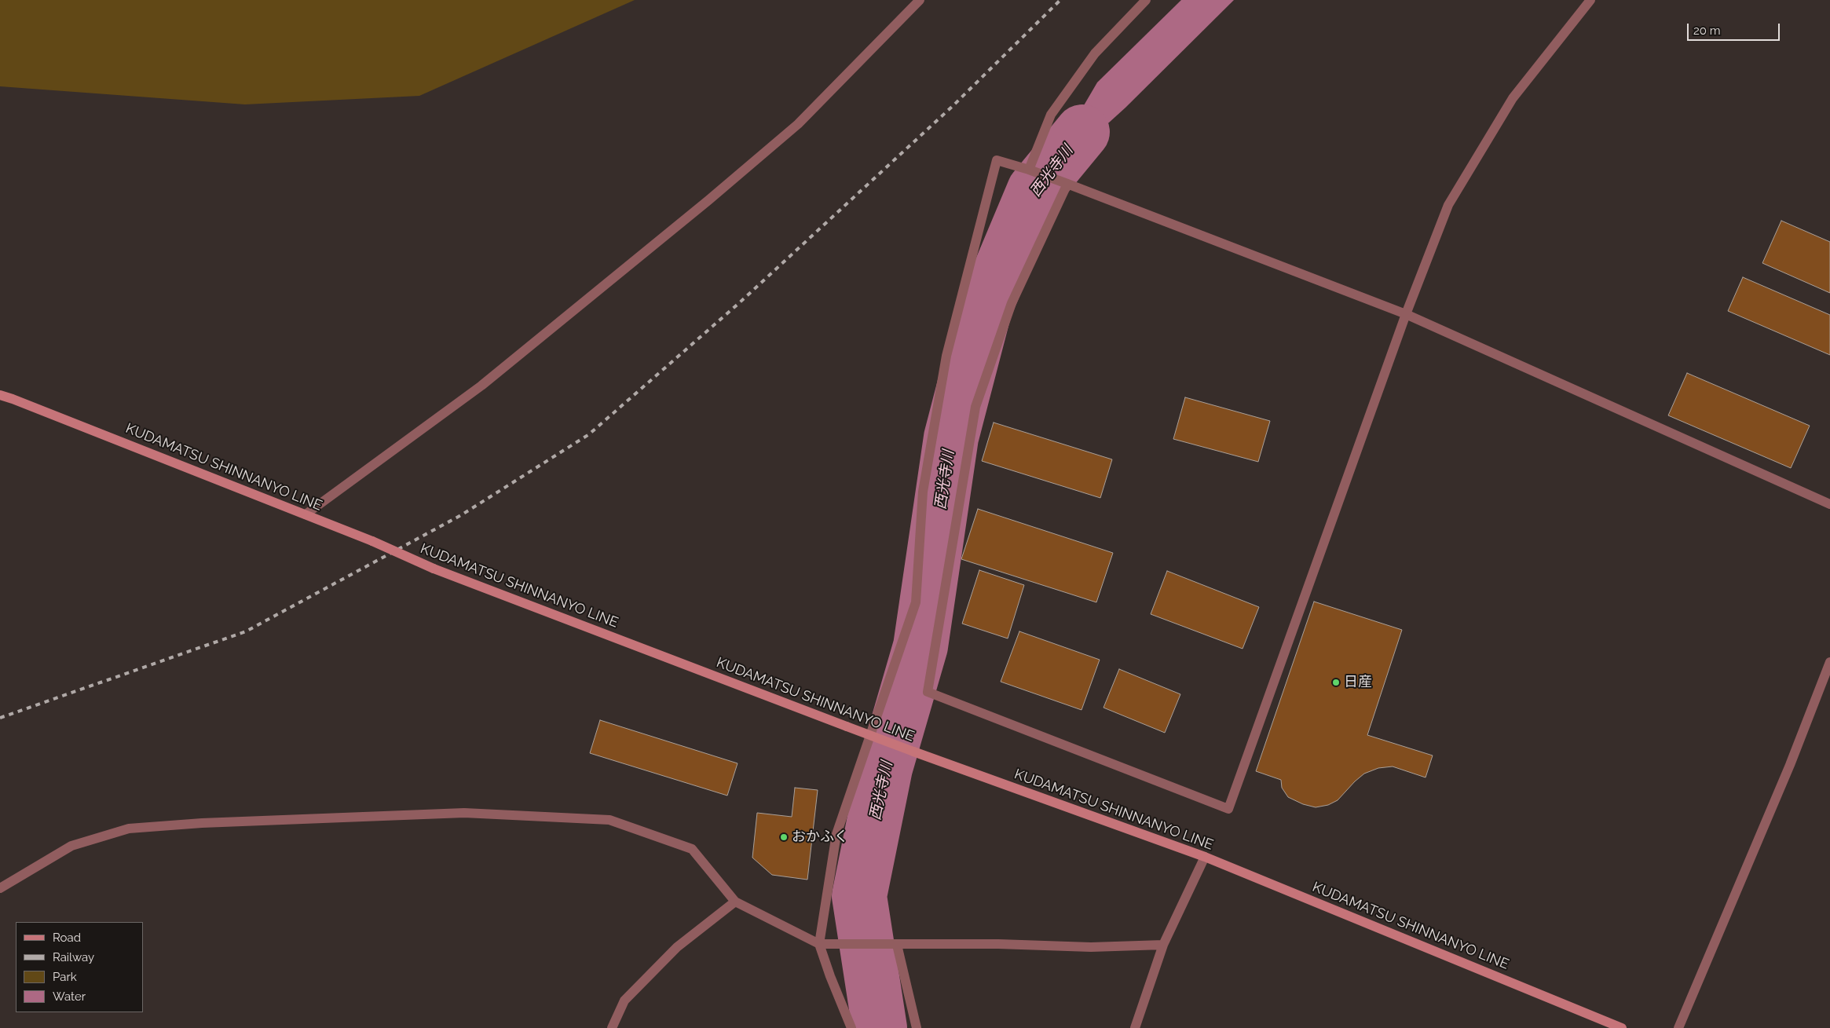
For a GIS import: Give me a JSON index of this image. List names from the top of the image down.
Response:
{
  "streets": {
    "main road": ["KUDAMATSU SHINNANYO LINE"]
  },
  "water": ["西光寺川"],
  "places": ["日産", "おかふく"],
  "legend": [
    "Road",
    "Railway",
    "Park",
    "Water"
  ],
  "scale_bar": "20 m"
}
